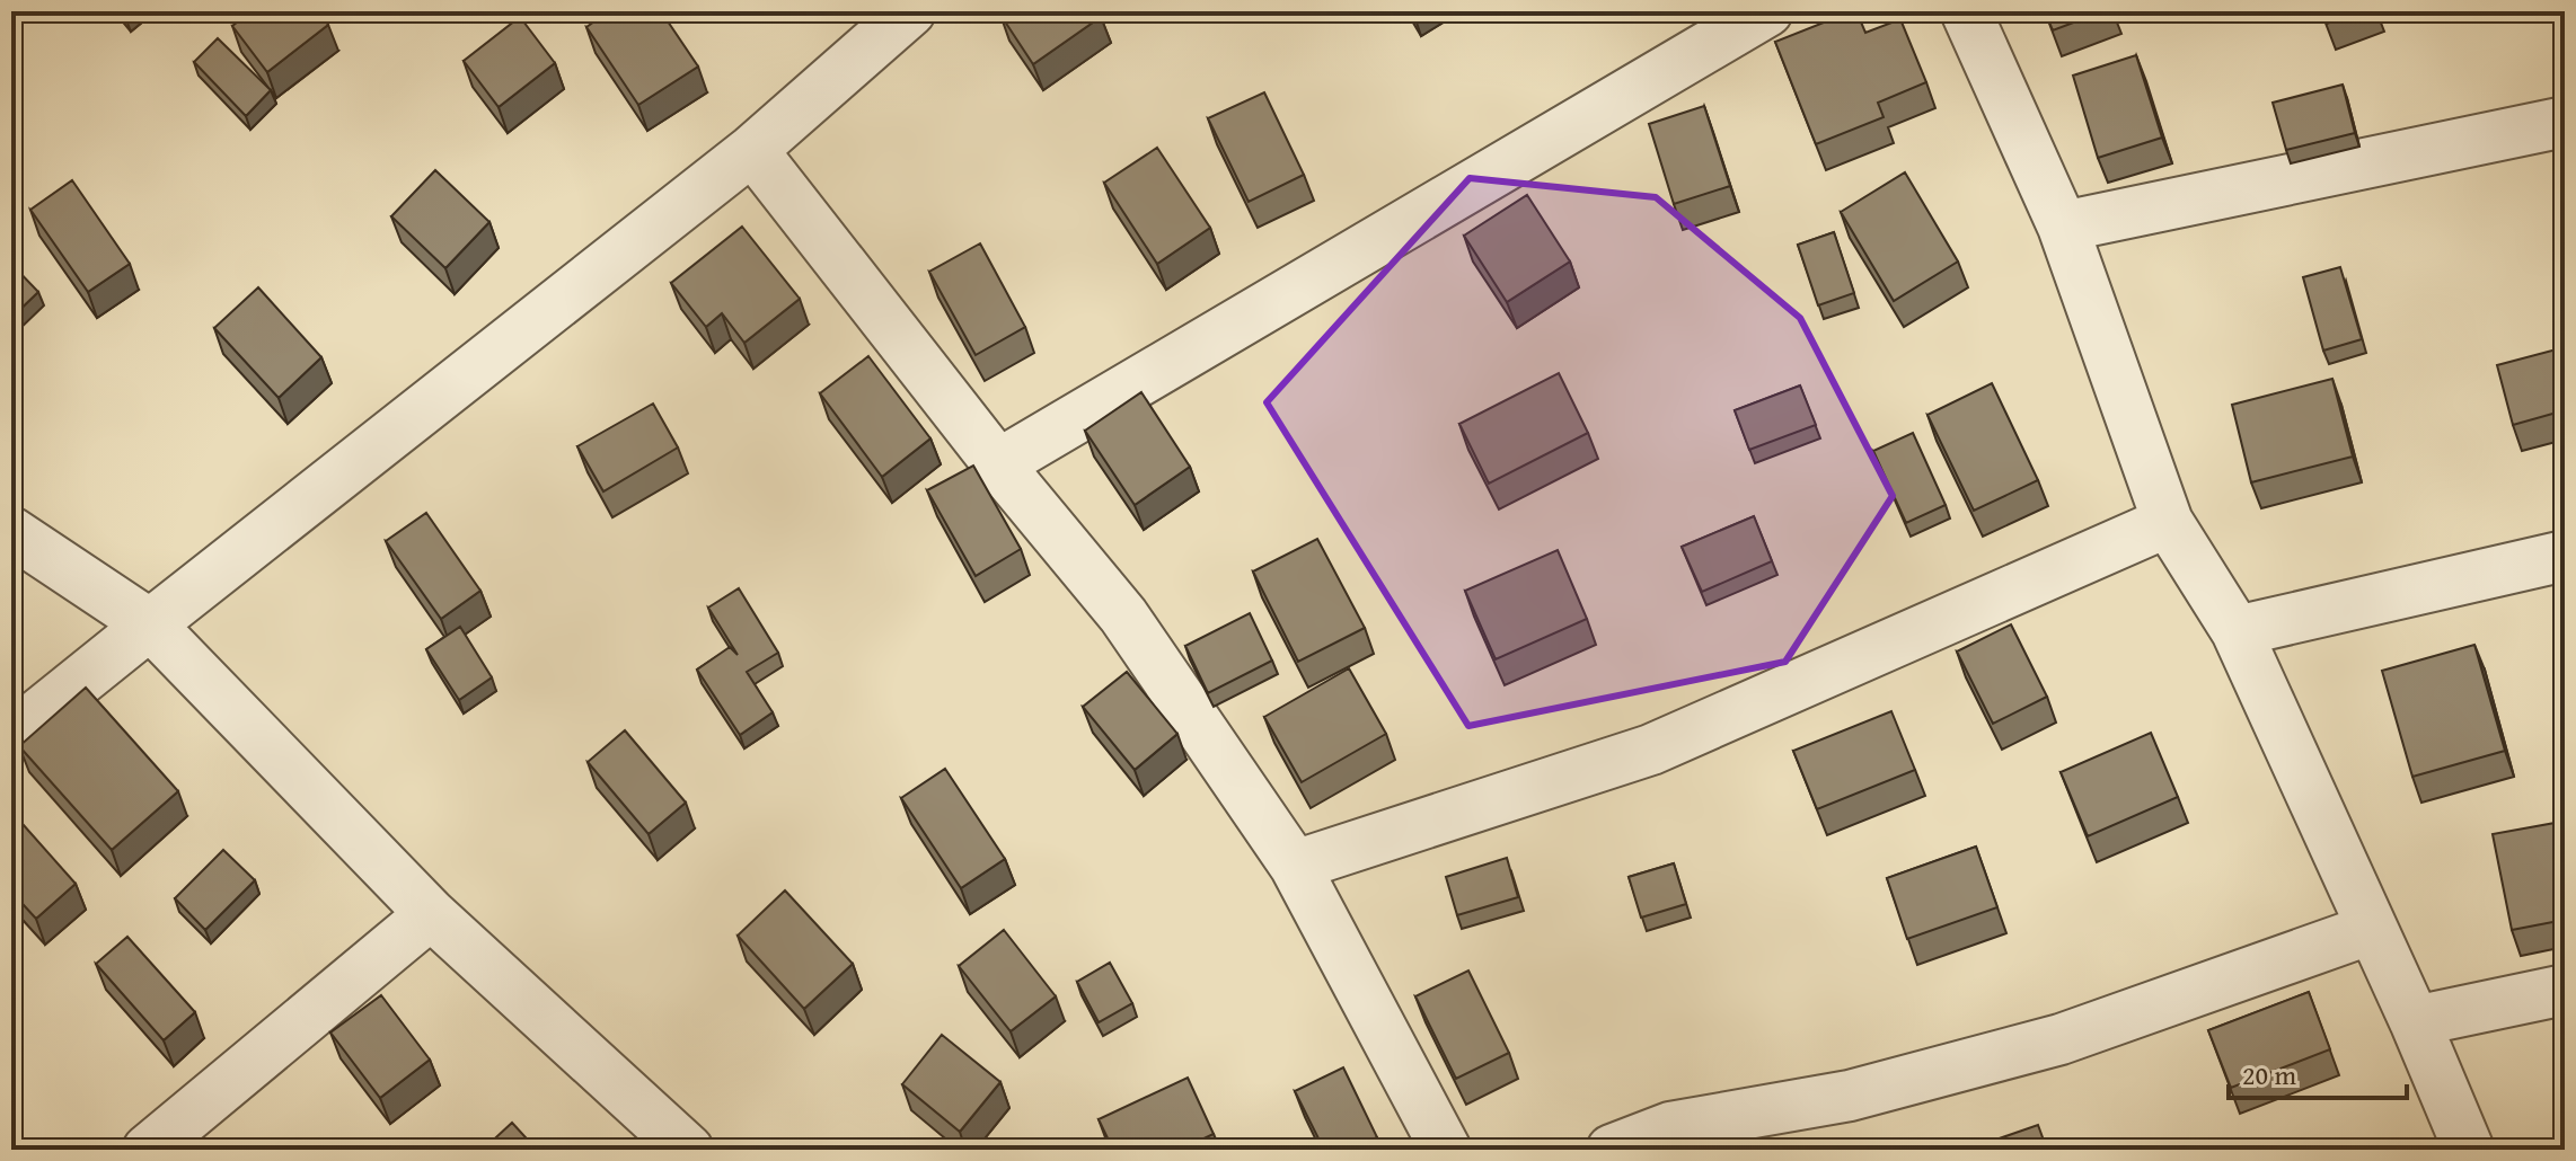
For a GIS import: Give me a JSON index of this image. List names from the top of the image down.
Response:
{
  "scale_bar": "20 m"
}
